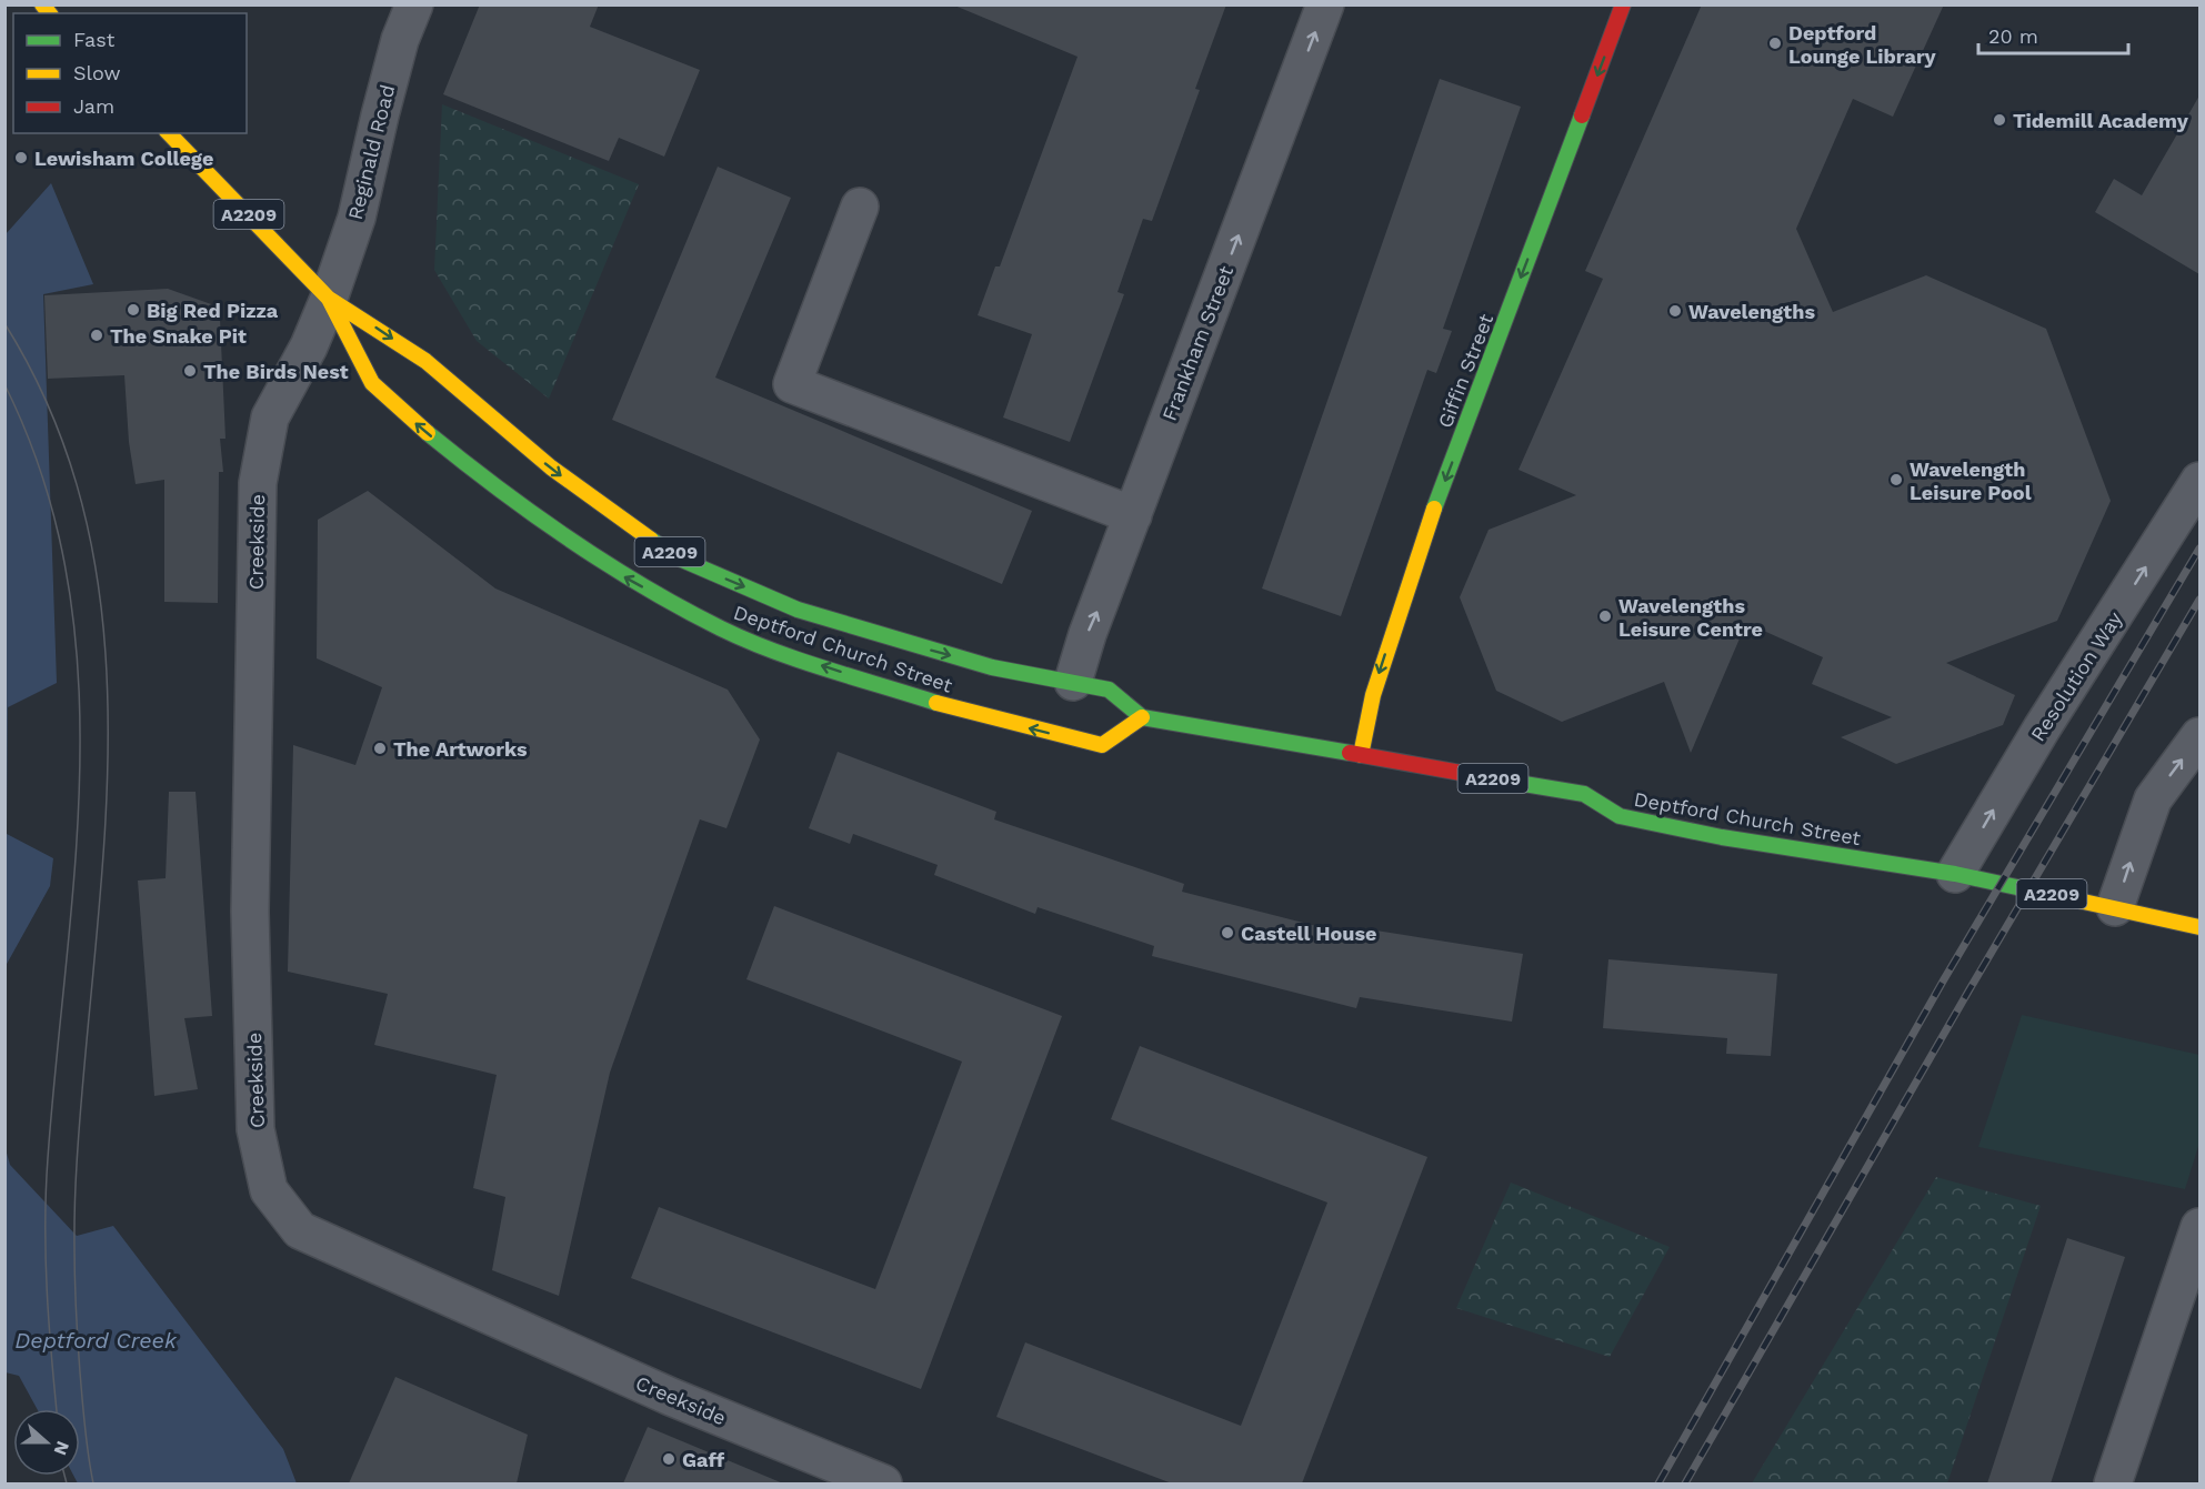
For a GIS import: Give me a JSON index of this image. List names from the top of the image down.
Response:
{
  "streets": {
    "main road": ["A2209", "Giffin Street", "Deptford Church Street"],
    "street": [
      "Reginald Road",
      "Frankham Street",
      "Creekside",
      "Resolution Way"
    ]
  },
  "crossings": [
    ["Reginald Road", "Creekside"],
    ["Reginald Road", "Deptford Church Street"],
    ["Frankham Street", "Deptford Church Street"],
    ["Giffin Street", "Deptford Church Street"],
    ["Creekside", "Deptford Church Street"],
    ["Deptford Church Street", "Resolution Way"]
  ],
  "one_way": ["Frankham Street", "Giffin Street"],
  "water": ["Deptford Creek"],
  "places": [
    "Deptford Lounge Library",
    "Tidemill Academy",
    "Lewisham College",
    "Big Red Pizza",
    "Wavelengths",
    "The Snake Pit",
    "The Birds Nest",
    "Wavelength Leisure Pool",
    "Wavelengths Leisure Centre",
    "The Artworks",
    "Castell House",
    "Gaff"
  ],
  "legend": ["Fast", "Slow", "Jam"],
  "scale_bar": "20 m",
  "north": "right"
}
